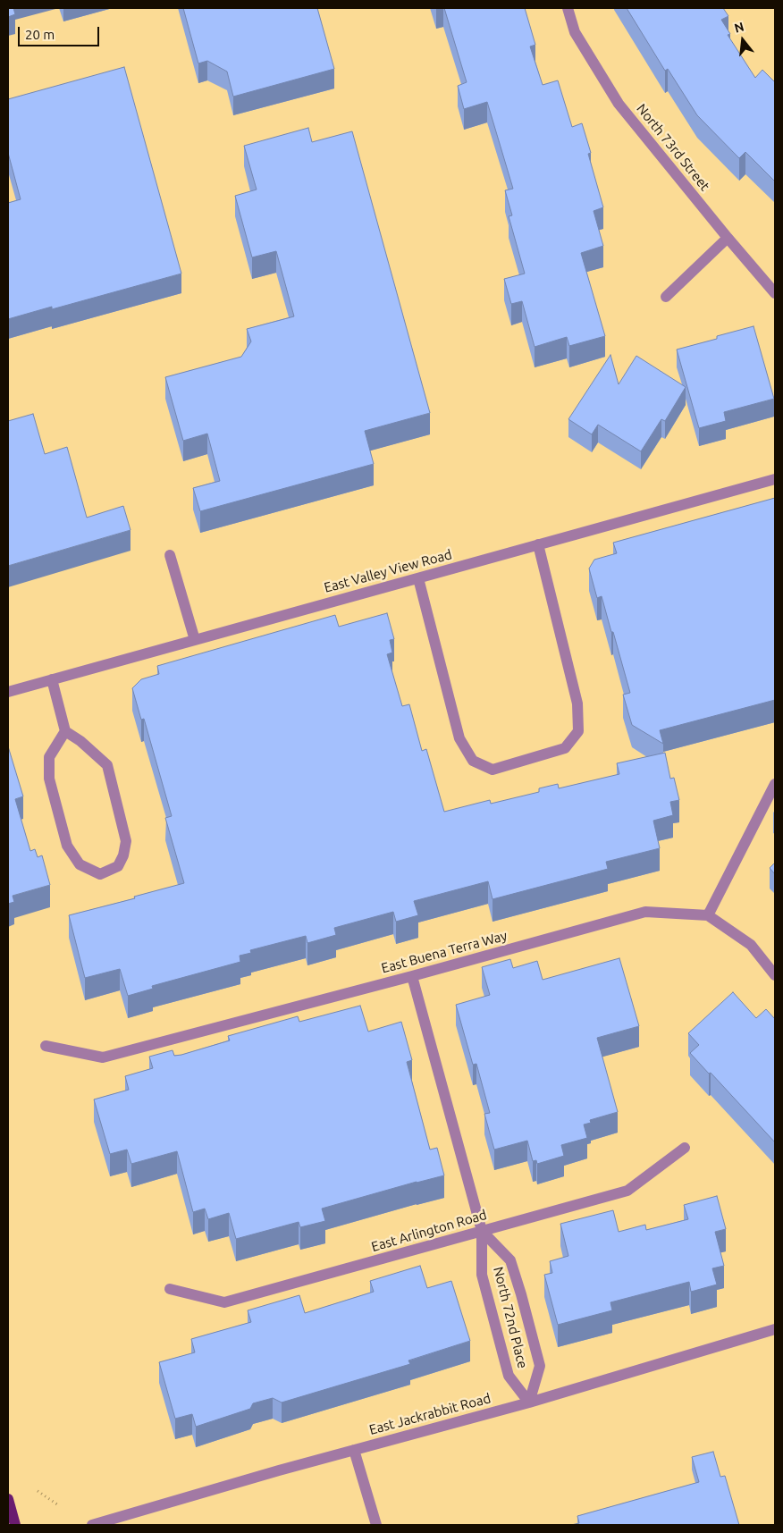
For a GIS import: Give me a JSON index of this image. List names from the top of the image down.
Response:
{
  "streets": {
    "street": [
      "North 73rd Street",
      "East Valley View Road",
      "East Buena Terra Way",
      "East Arlington Road",
      "North 72nd Place",
      "East Jackrabbit Road"
    ]
  },
  "crossings": [
    ["East Buena Terra Way", "North 72nd Place"],
    ["East Arlington Road", "North 72nd Place"],
    ["North 72nd Place", "East Jackrabbit Road"]
  ],
  "scale_bar": "20 m",
  "north": "top"
}
